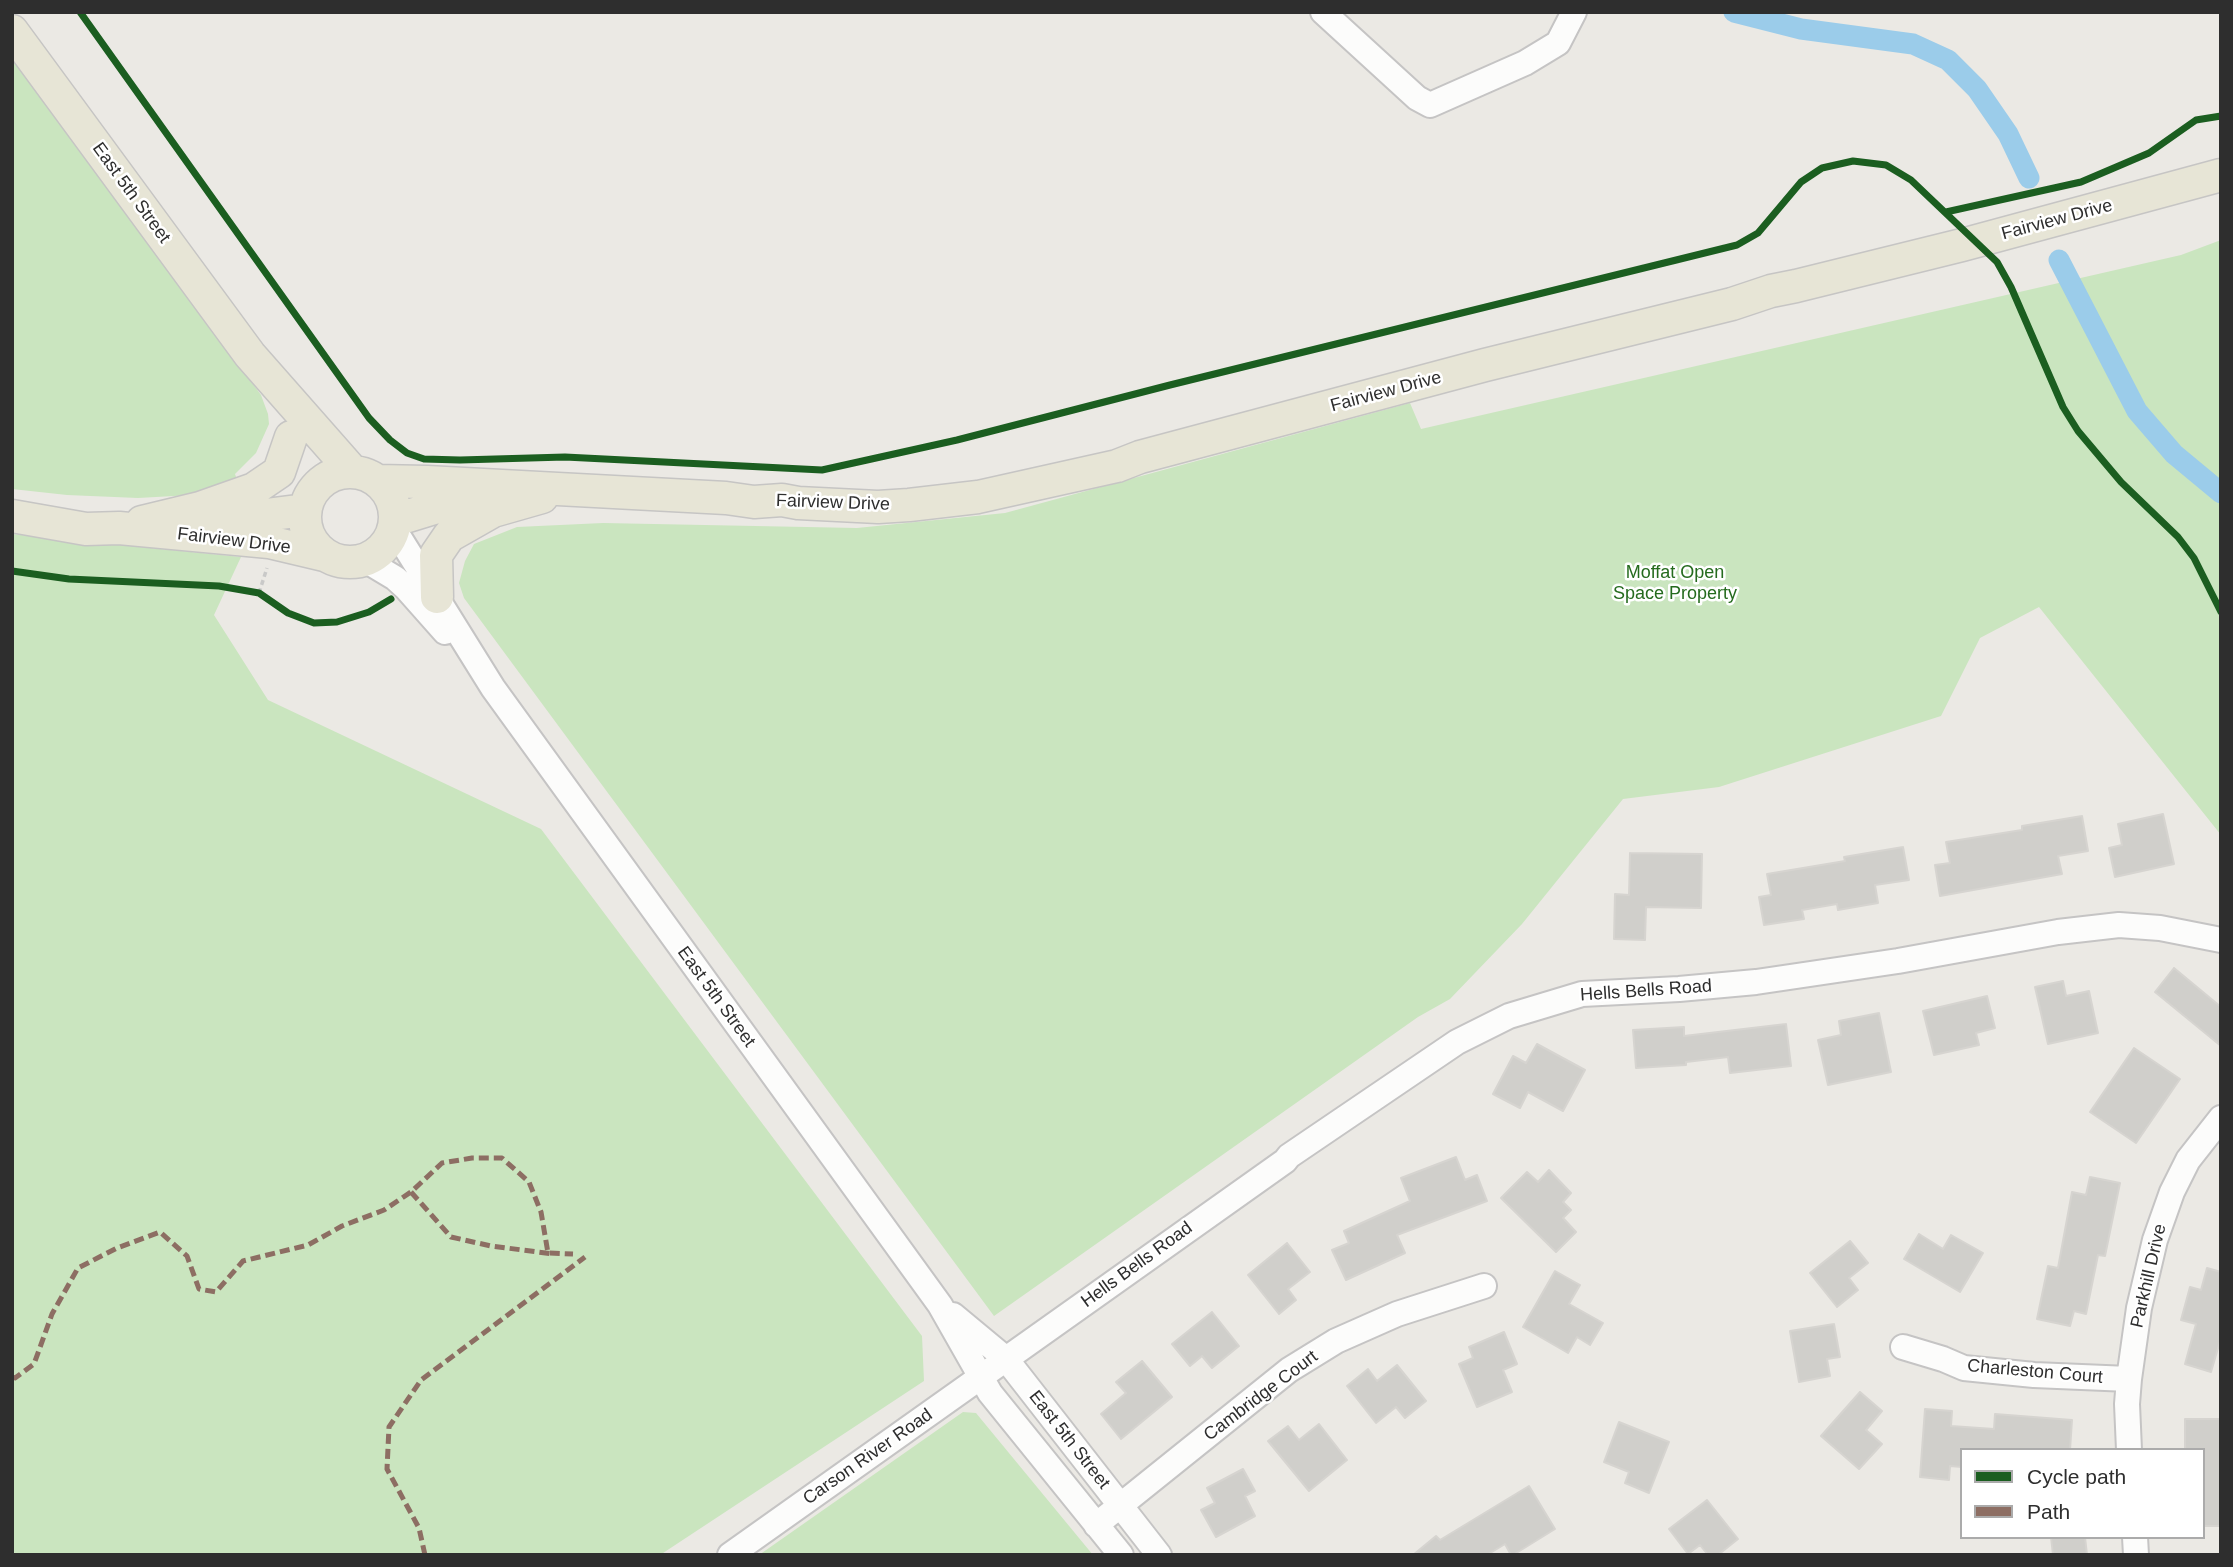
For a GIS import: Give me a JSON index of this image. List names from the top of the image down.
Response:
{
  "streets": {
    "main road": ["East 5th Street", "Fairview Drive"],
    "street": [
      "Hells Bells Road",
      "Parkhill Drive",
      "Charleston Court",
      "Cambridge Court",
      "Carson River Road"
    ]
  },
  "crossings": [
    ["East 5th Street", "Fairview Drive"],
    ["East 5th Street", "Hells Bells Road"],
    ["East 5th Street", "Cambridge Court"],
    ["East 5th Street", "Carson River Road"],
    ["Hells Bells Road", "Carson River Road"],
    ["Parkhill Drive", "Charleston Court"]
  ],
  "parks": ["Moffat Open Space Property"],
  "legend": ["Cycle path", "Path"]
}
